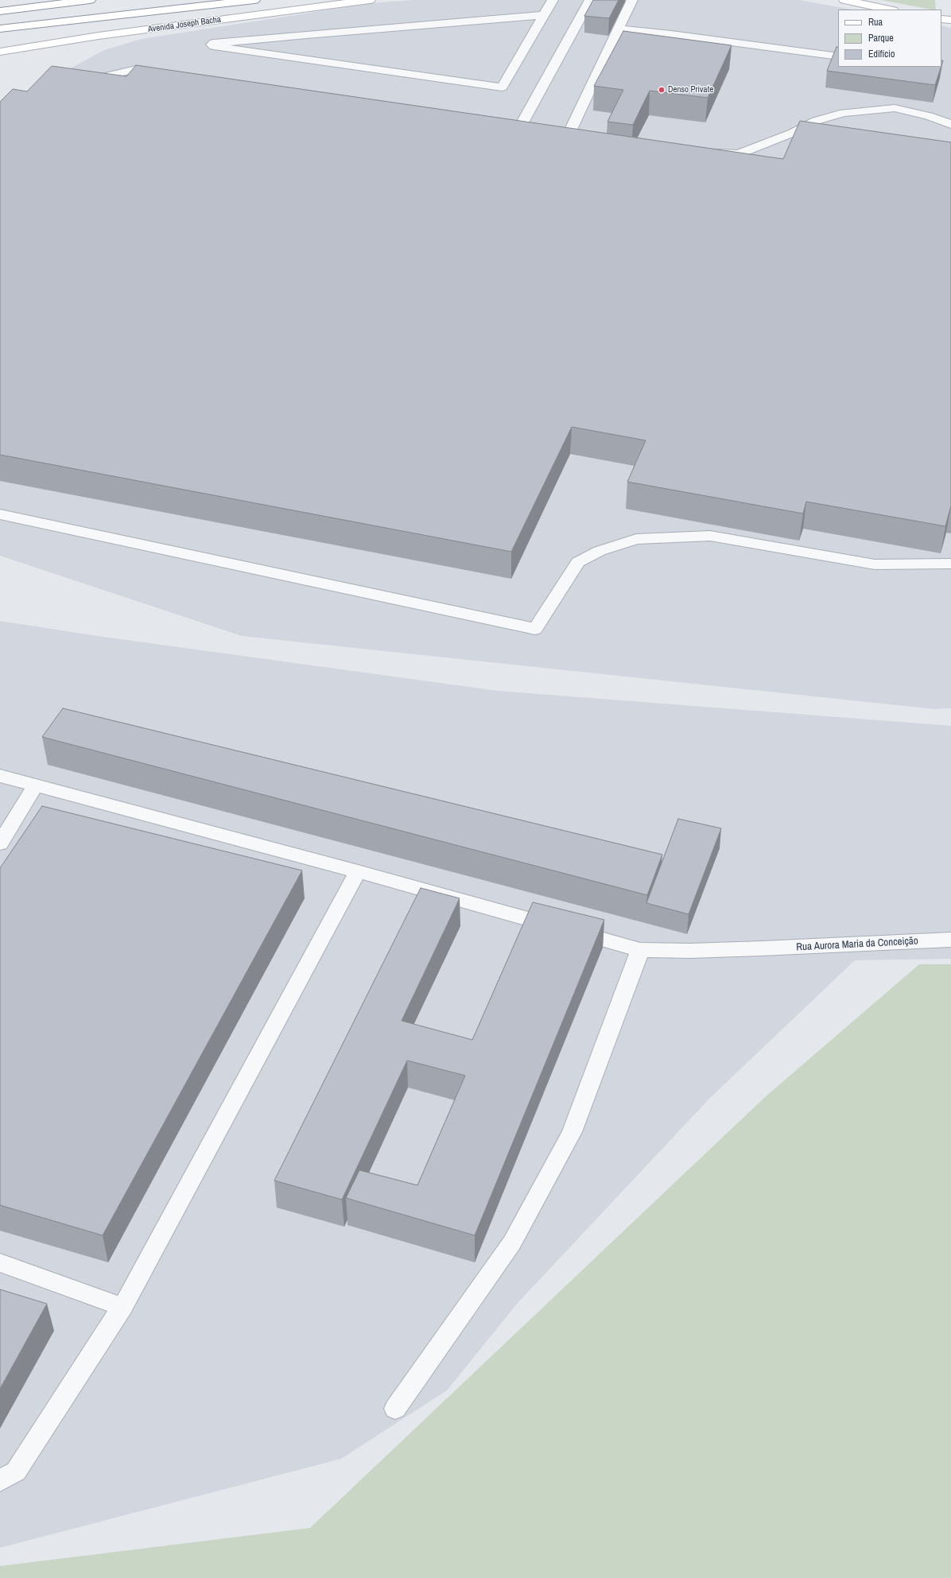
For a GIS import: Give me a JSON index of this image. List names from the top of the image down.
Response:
{
  "streets": {
    "main road": ["Avenida Joseph Bacha"],
    "street": ["Rua Aurora Maria da Conceição"]
  },
  "places": ["Denso Private"],
  "legend": ["Rua", "Parque", "Edifício"]
}
